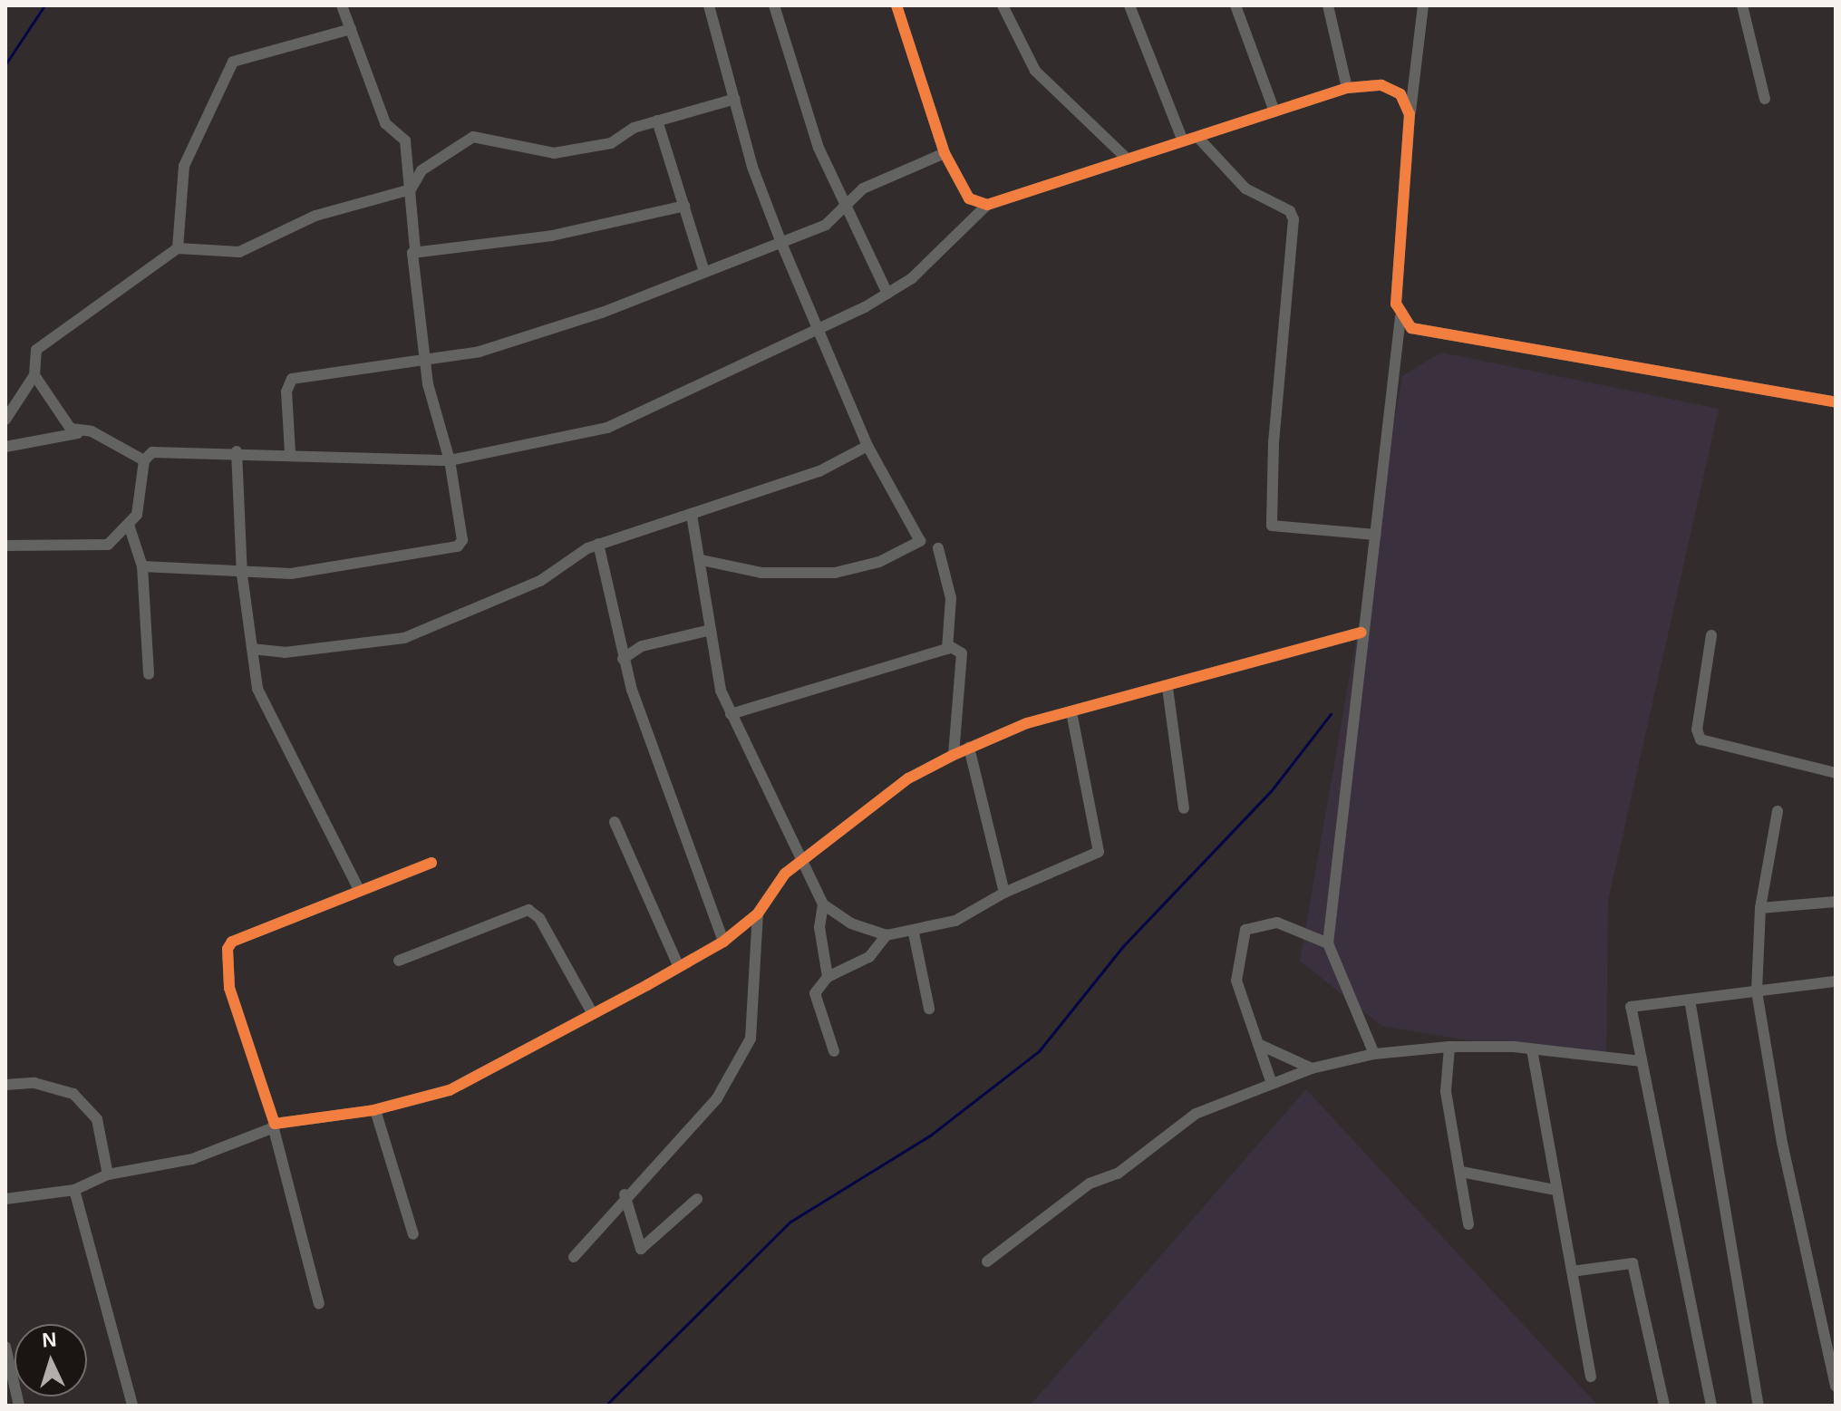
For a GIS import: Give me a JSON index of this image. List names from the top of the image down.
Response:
{
  "north": "top"
}
